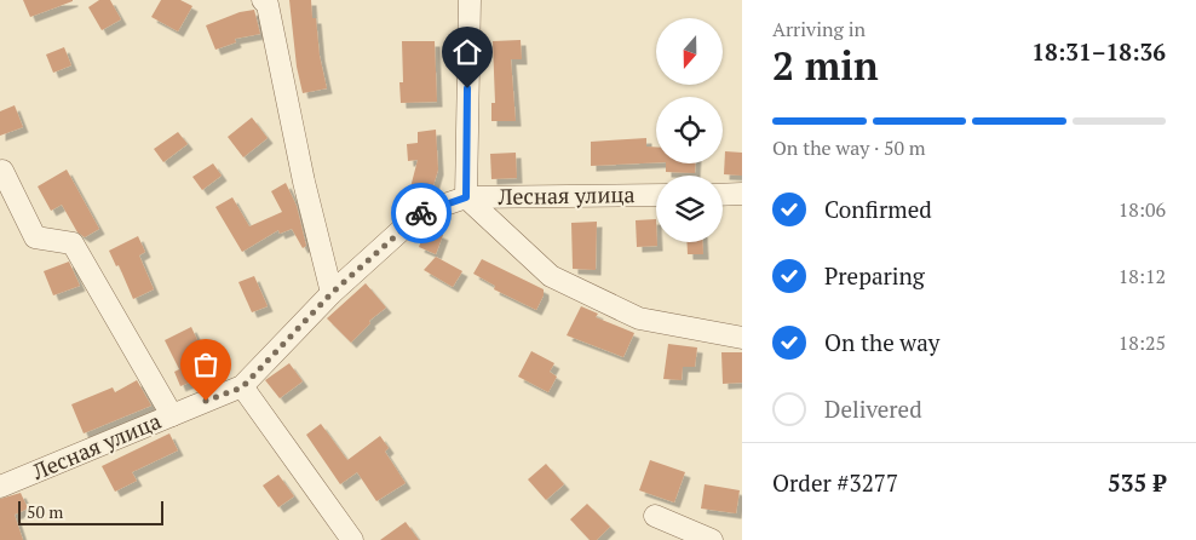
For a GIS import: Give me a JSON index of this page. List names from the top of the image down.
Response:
{
  "streets": {
    "street": ["Лесная улица"]
  },
  "scale_bar": "50 m",
  "north": "bottom",
  "page": {
    "heading": ["2 min", "Arriving in", "18:31–18:36"],
    "panel": ["Order #3277", "535 ₽"],
    "bar": "On the way · 50 m",
    "list": [
      ["Confirmed", "18:06"],
      ["Preparing", "18:12"],
      ["On the way", "18:25"],
      "Delivered"
    ],
    "scale": "50 m"
  }
}
